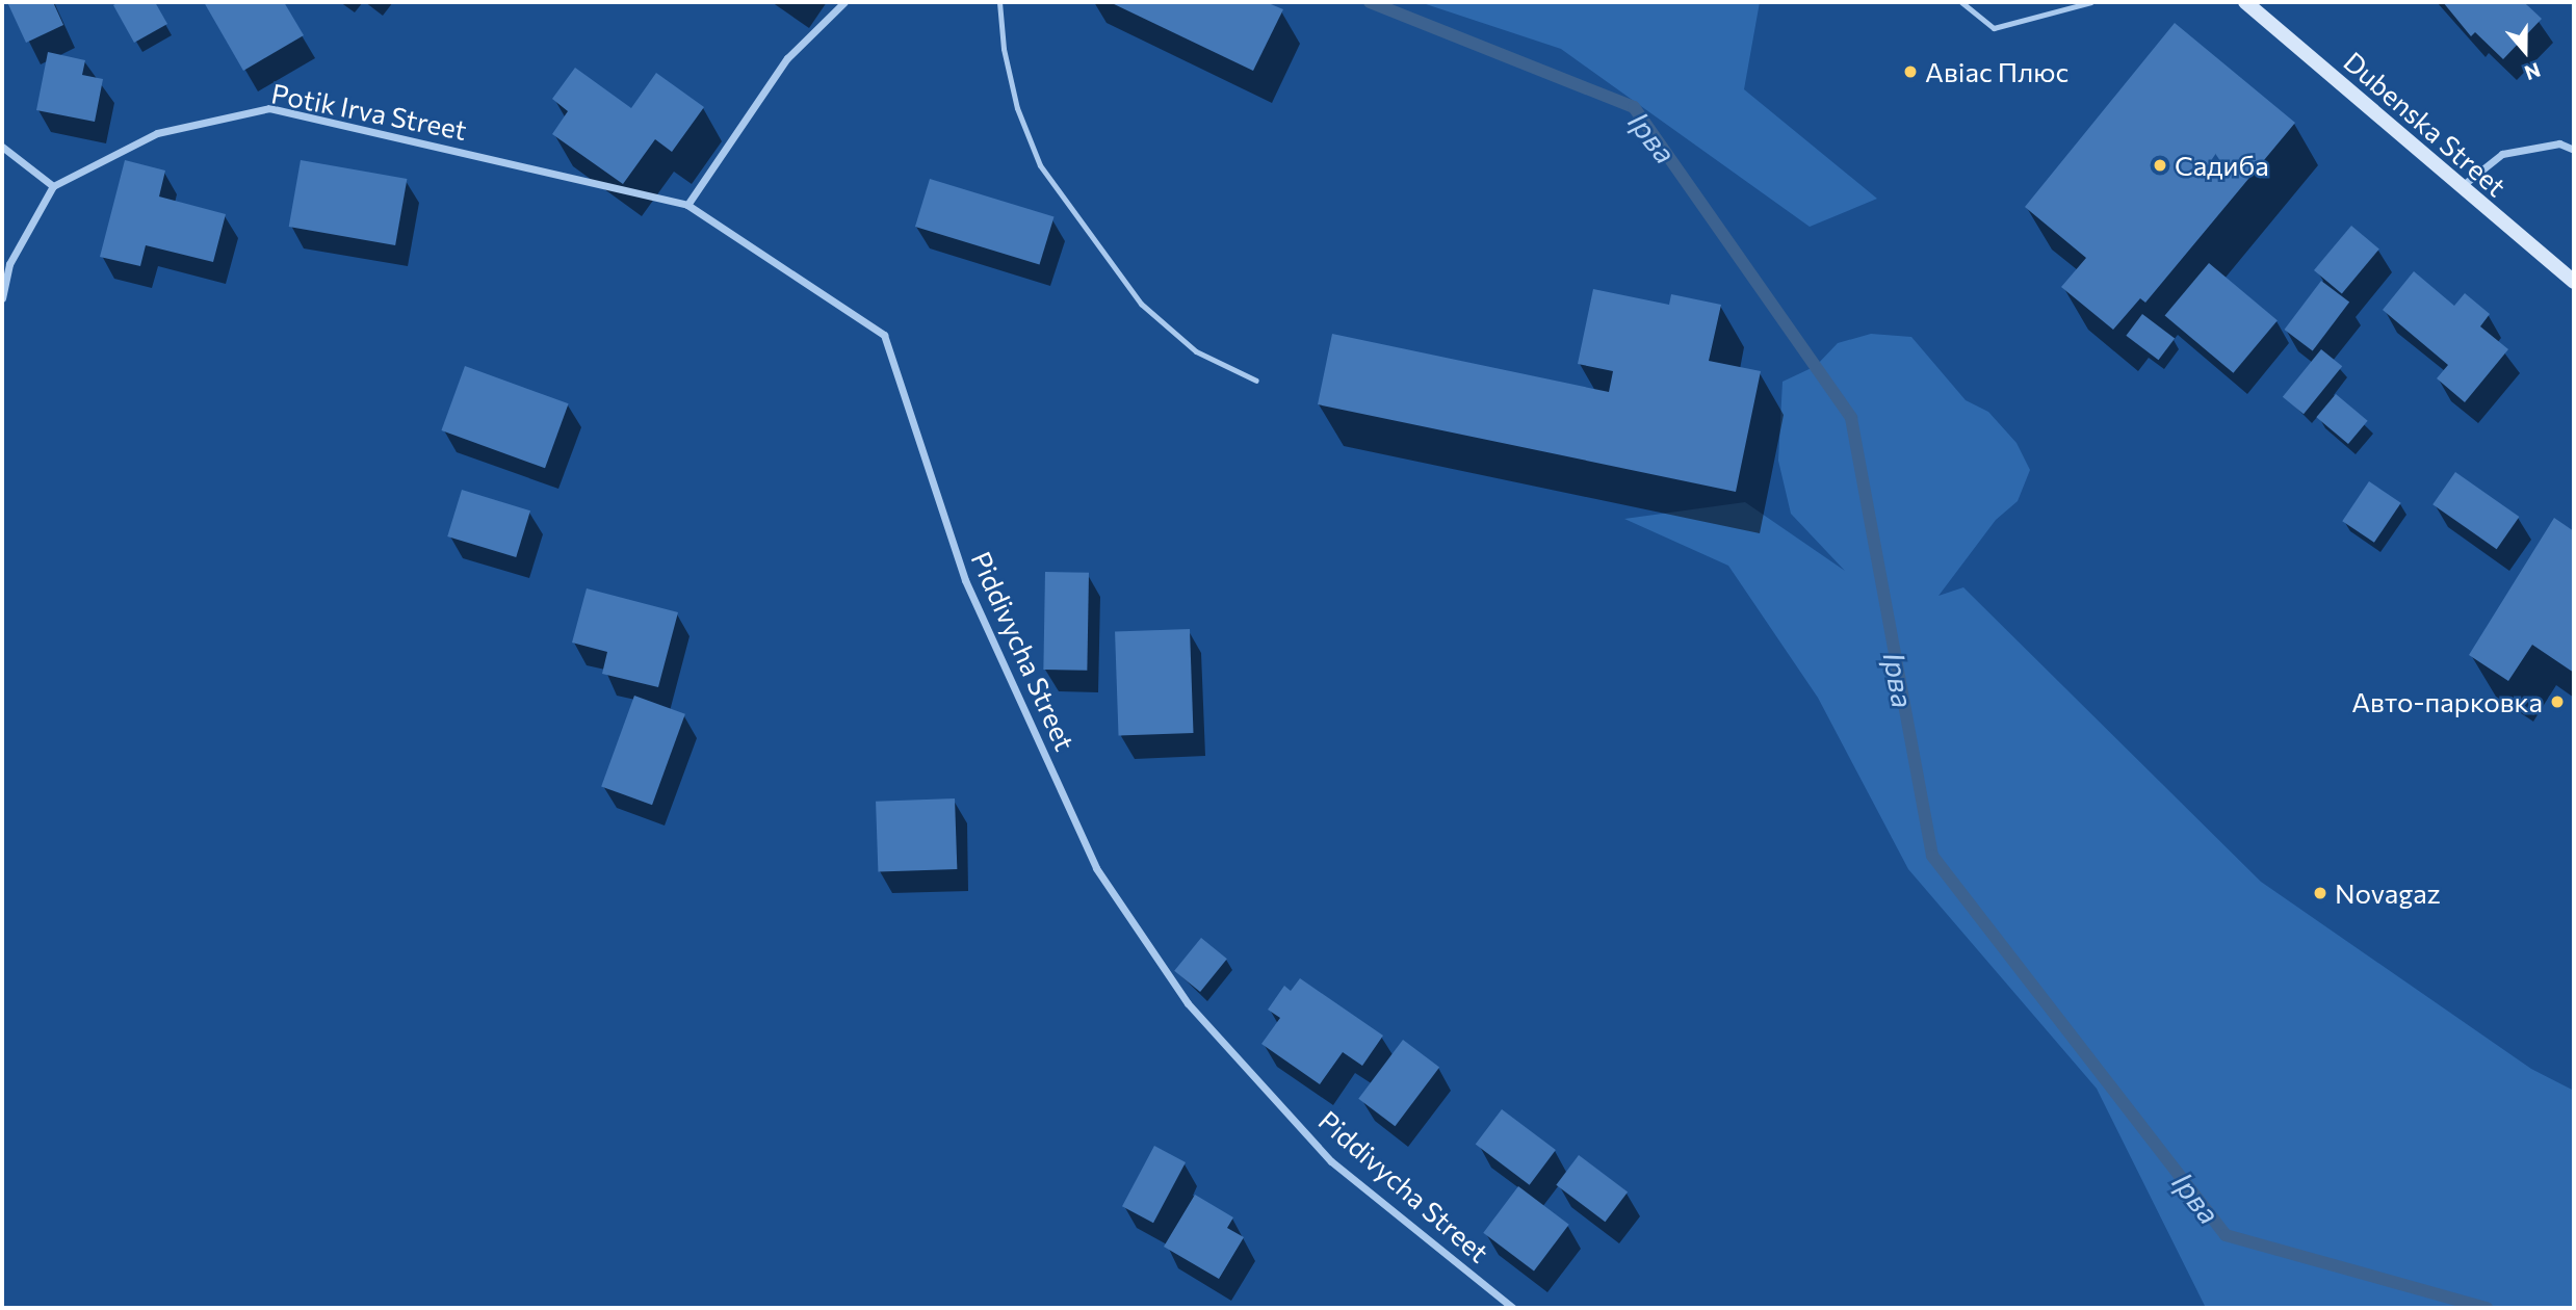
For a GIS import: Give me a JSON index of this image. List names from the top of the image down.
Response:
{
  "streets": {
    "main road": ["Dubenska Street"],
    "street": ["Potik Irva Street", "Piddivycha Street"]
  },
  "crossings": [
    ["Potik Irva Street", "Piddivycha Street"]
  ],
  "water": ["Ірва"],
  "places": [
    "Авіас Плюс",
    "Садиба",
    "Авто-парковка",
    "Novagaz"
  ],
  "north": "bottom"
}
